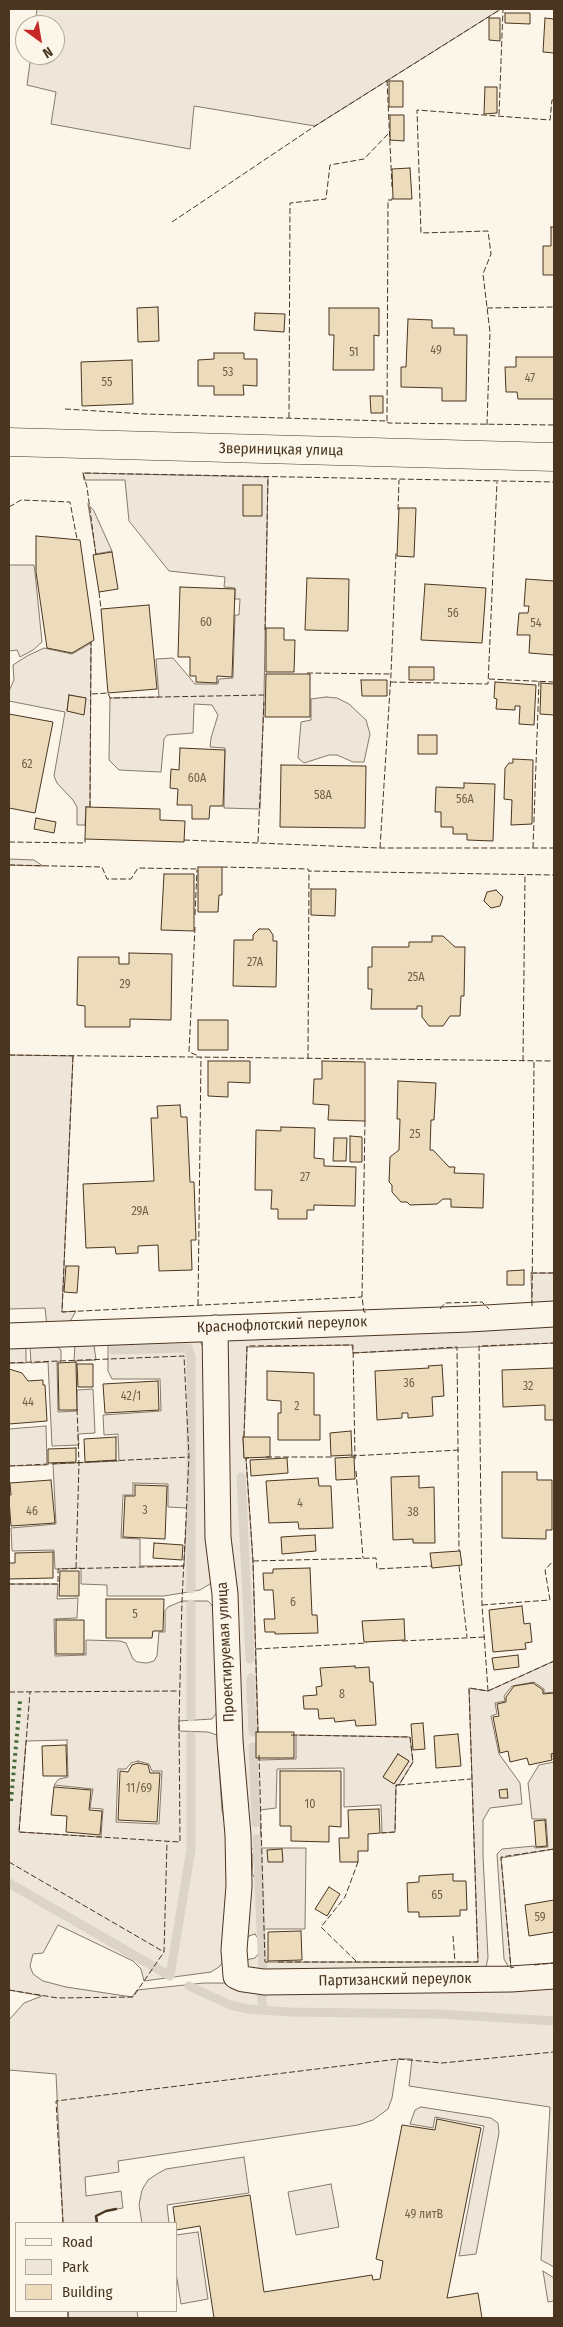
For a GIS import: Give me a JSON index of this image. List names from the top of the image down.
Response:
{
  "streets": {
    "street": [
      "Звериницкая улица",
      "Краснофлотский переулок",
      "Проектируемая улица",
      "Партизанский переулок"
    ]
  },
  "crossings": [
    ["Краснофлотский переулок", "Проектируемая улица"],
    ["Проектируемая улица", "Партизанский переулок"]
  ],
  "house_numbers": [
    "49",
    "51",
    "53",
    "47",
    "55",
    "56",
    "60",
    "54",
    "62",
    "60А",
    "58А",
    "56А",
    "27А",
    "25А",
    "29",
    "25",
    "27",
    "29А",
    "36",
    "32",
    "42/1",
    "44",
    "2",
    "4",
    "3",
    "46",
    "38",
    "6",
    "5",
    "8",
    "11/69",
    "10",
    "65",
    "59",
    "49 литВ"
  ],
  "legend": ["Road", "Park", "Building"],
  "north": "bottom right"
}
